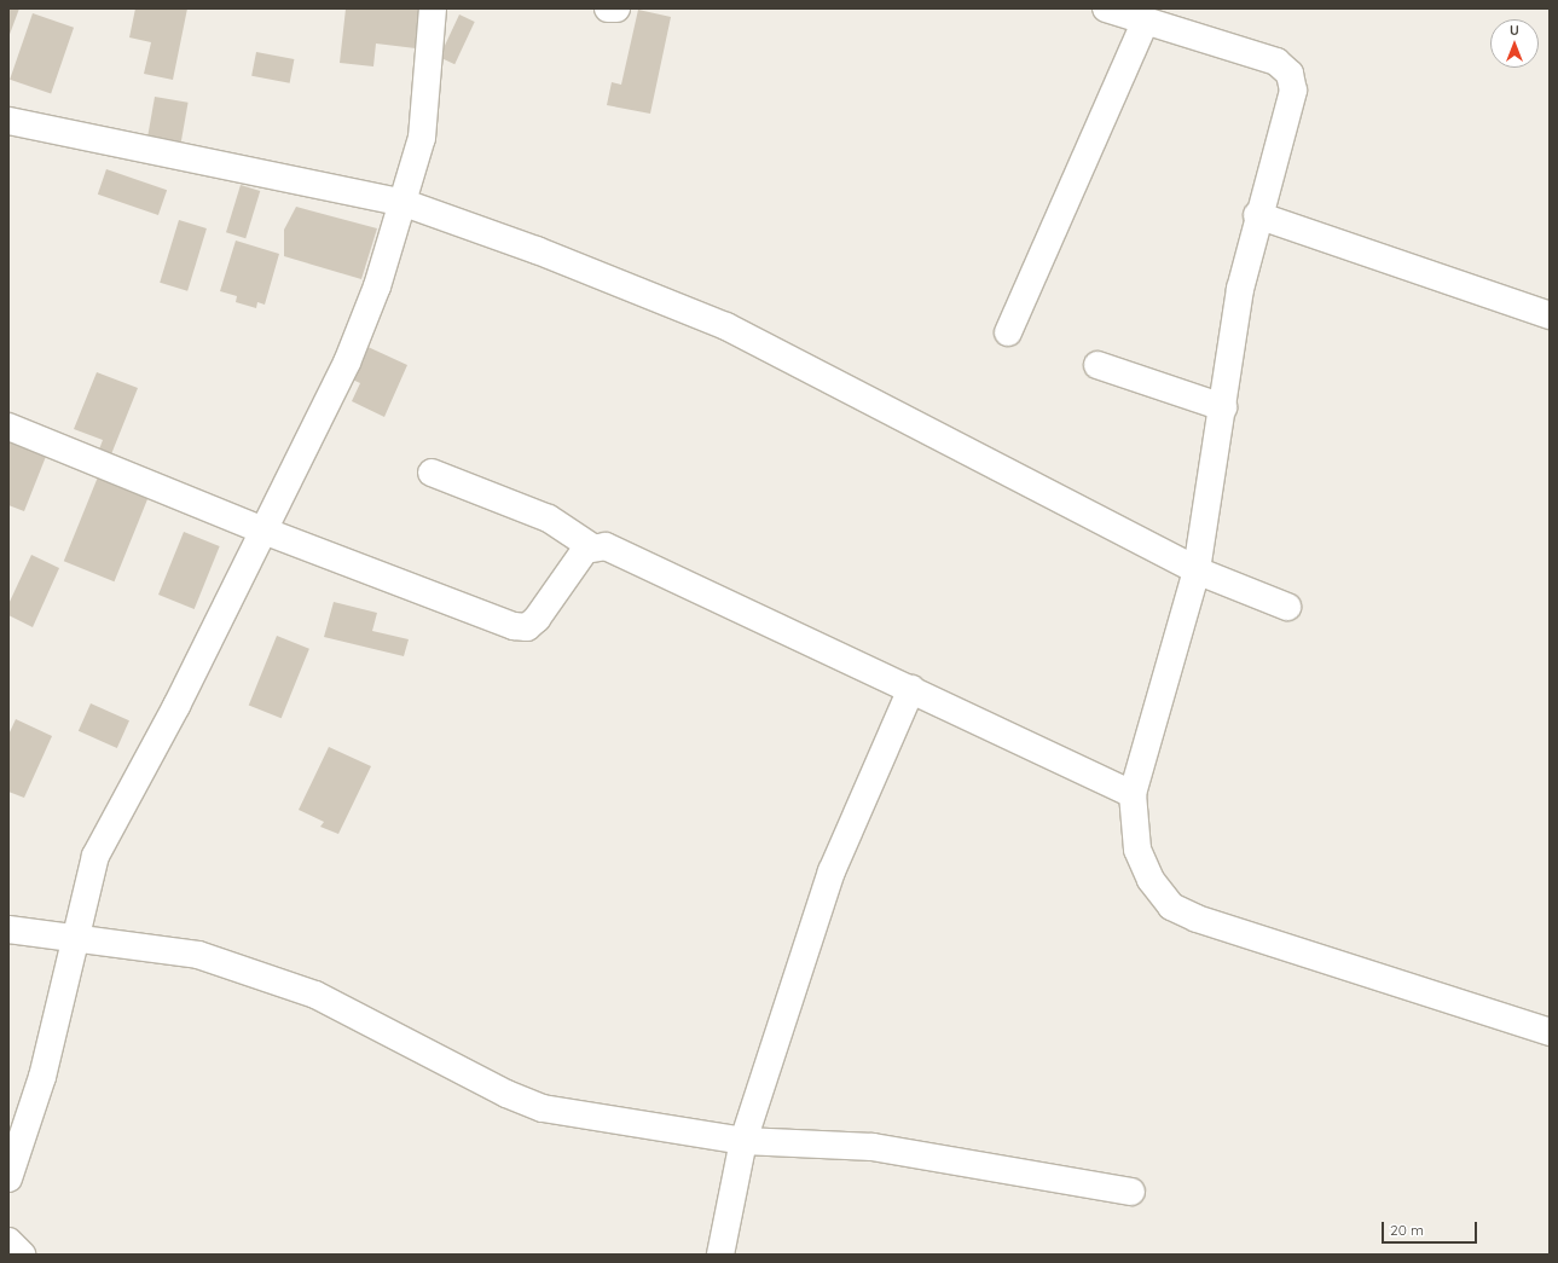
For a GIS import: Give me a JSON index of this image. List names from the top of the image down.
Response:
{
  "scale_bar": "20 m",
  "north": "top"
}
